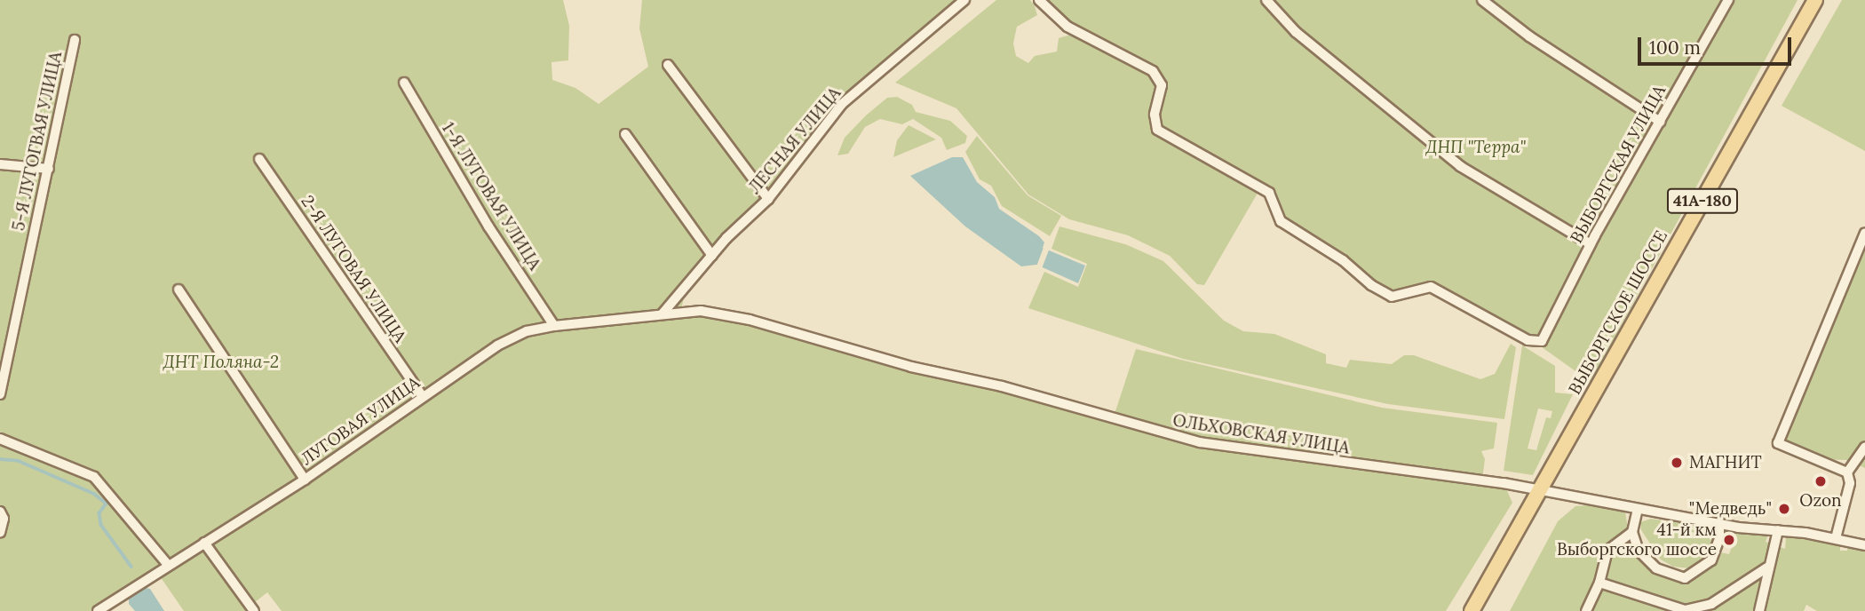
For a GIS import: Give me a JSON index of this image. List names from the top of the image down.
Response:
{
  "streets": {
    "main road": ["41А-180", "ВЫБОРГСКОЕ ШОССЕ"],
    "street": [
      "ЛЕСНАЯ УЛИЦА",
      "5-Я ЛУГОГВАЯ УЛИЦА",
      "ВЫБОРГСКАЯ УЛИЦА",
      "1-Я ЛУГОВАЯ УЛИЦА",
      "2-Я ЛУГОВАЯ УЛИЦА",
      "ЛУГОВАЯ УЛИЦА",
      "ОЛЬХОВСКАЯ УЛИЦА"
    ]
  },
  "crossings": [
    ["ЛЕСНАЯ УЛИЦА", "ЛУГОВАЯ УЛИЦА"],
    ["ЛЕСНАЯ УЛИЦА", "ОЛЬХОВСКАЯ УЛИЦА"],
    ["1-Я ЛУГОВАЯ УЛИЦА", "ЛУГОВАЯ УЛИЦА"],
    ["2-Я ЛУГОВАЯ УЛИЦА", "ЛУГОВАЯ УЛИЦА"],
    ["ВЫБОРГСКОЕ ШОССЕ", "ОЛЬХОВСКАЯ УЛИЦА"],
    ["ЛУГОВАЯ УЛИЦА", "ОЛЬХОВСКАЯ УЛИЦА"]
  ],
  "parks": ["ДНП \"Терра\"", "ДНТ Поляна-2"],
  "places": [
    "МАГНИТ",
    "Ozon",
    "\"Медведь\"",
    "41-й км Выборгского шоссе"
  ],
  "scale_bar": "100 m"
}
